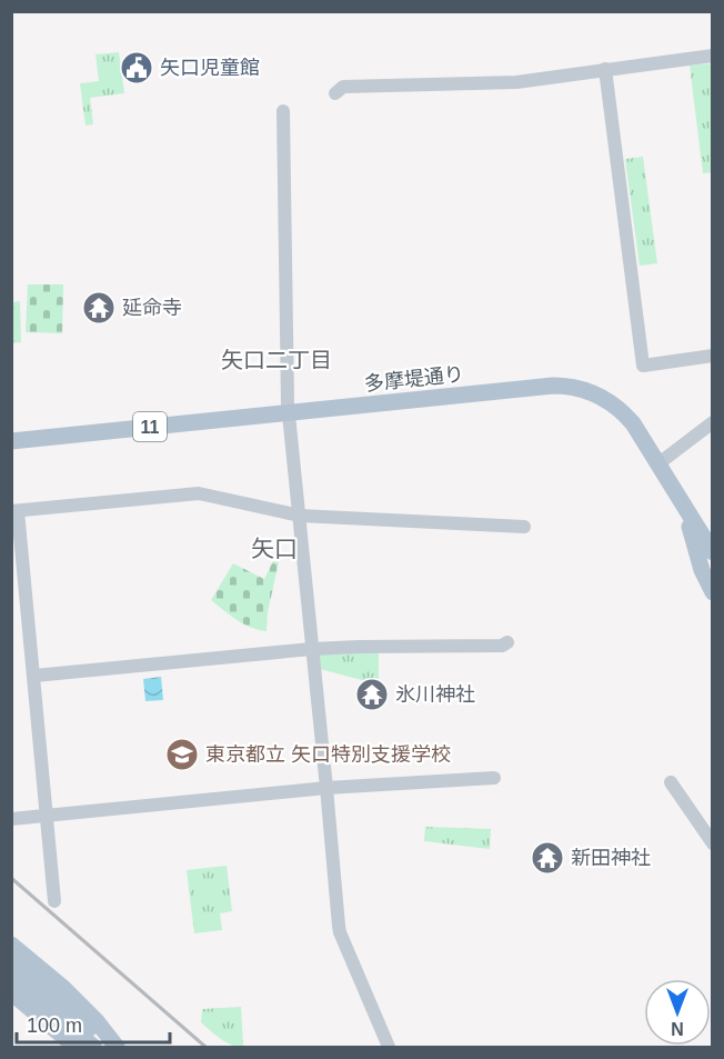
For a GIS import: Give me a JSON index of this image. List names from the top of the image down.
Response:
{
  "streets": {
    "main road": ["多摩堤通り", "11"]
  },
  "districts": ["矢口二丁目", "矢口"],
  "places": {
    "public building": ["矢口児童館"],
    "temple": ["延命寺", "氷川神社", "新田神社"],
    "school or university": ["東京都立 矢口特別支援学校"]
  },
  "scale_bar": "100 m",
  "north": "bottom"
}
